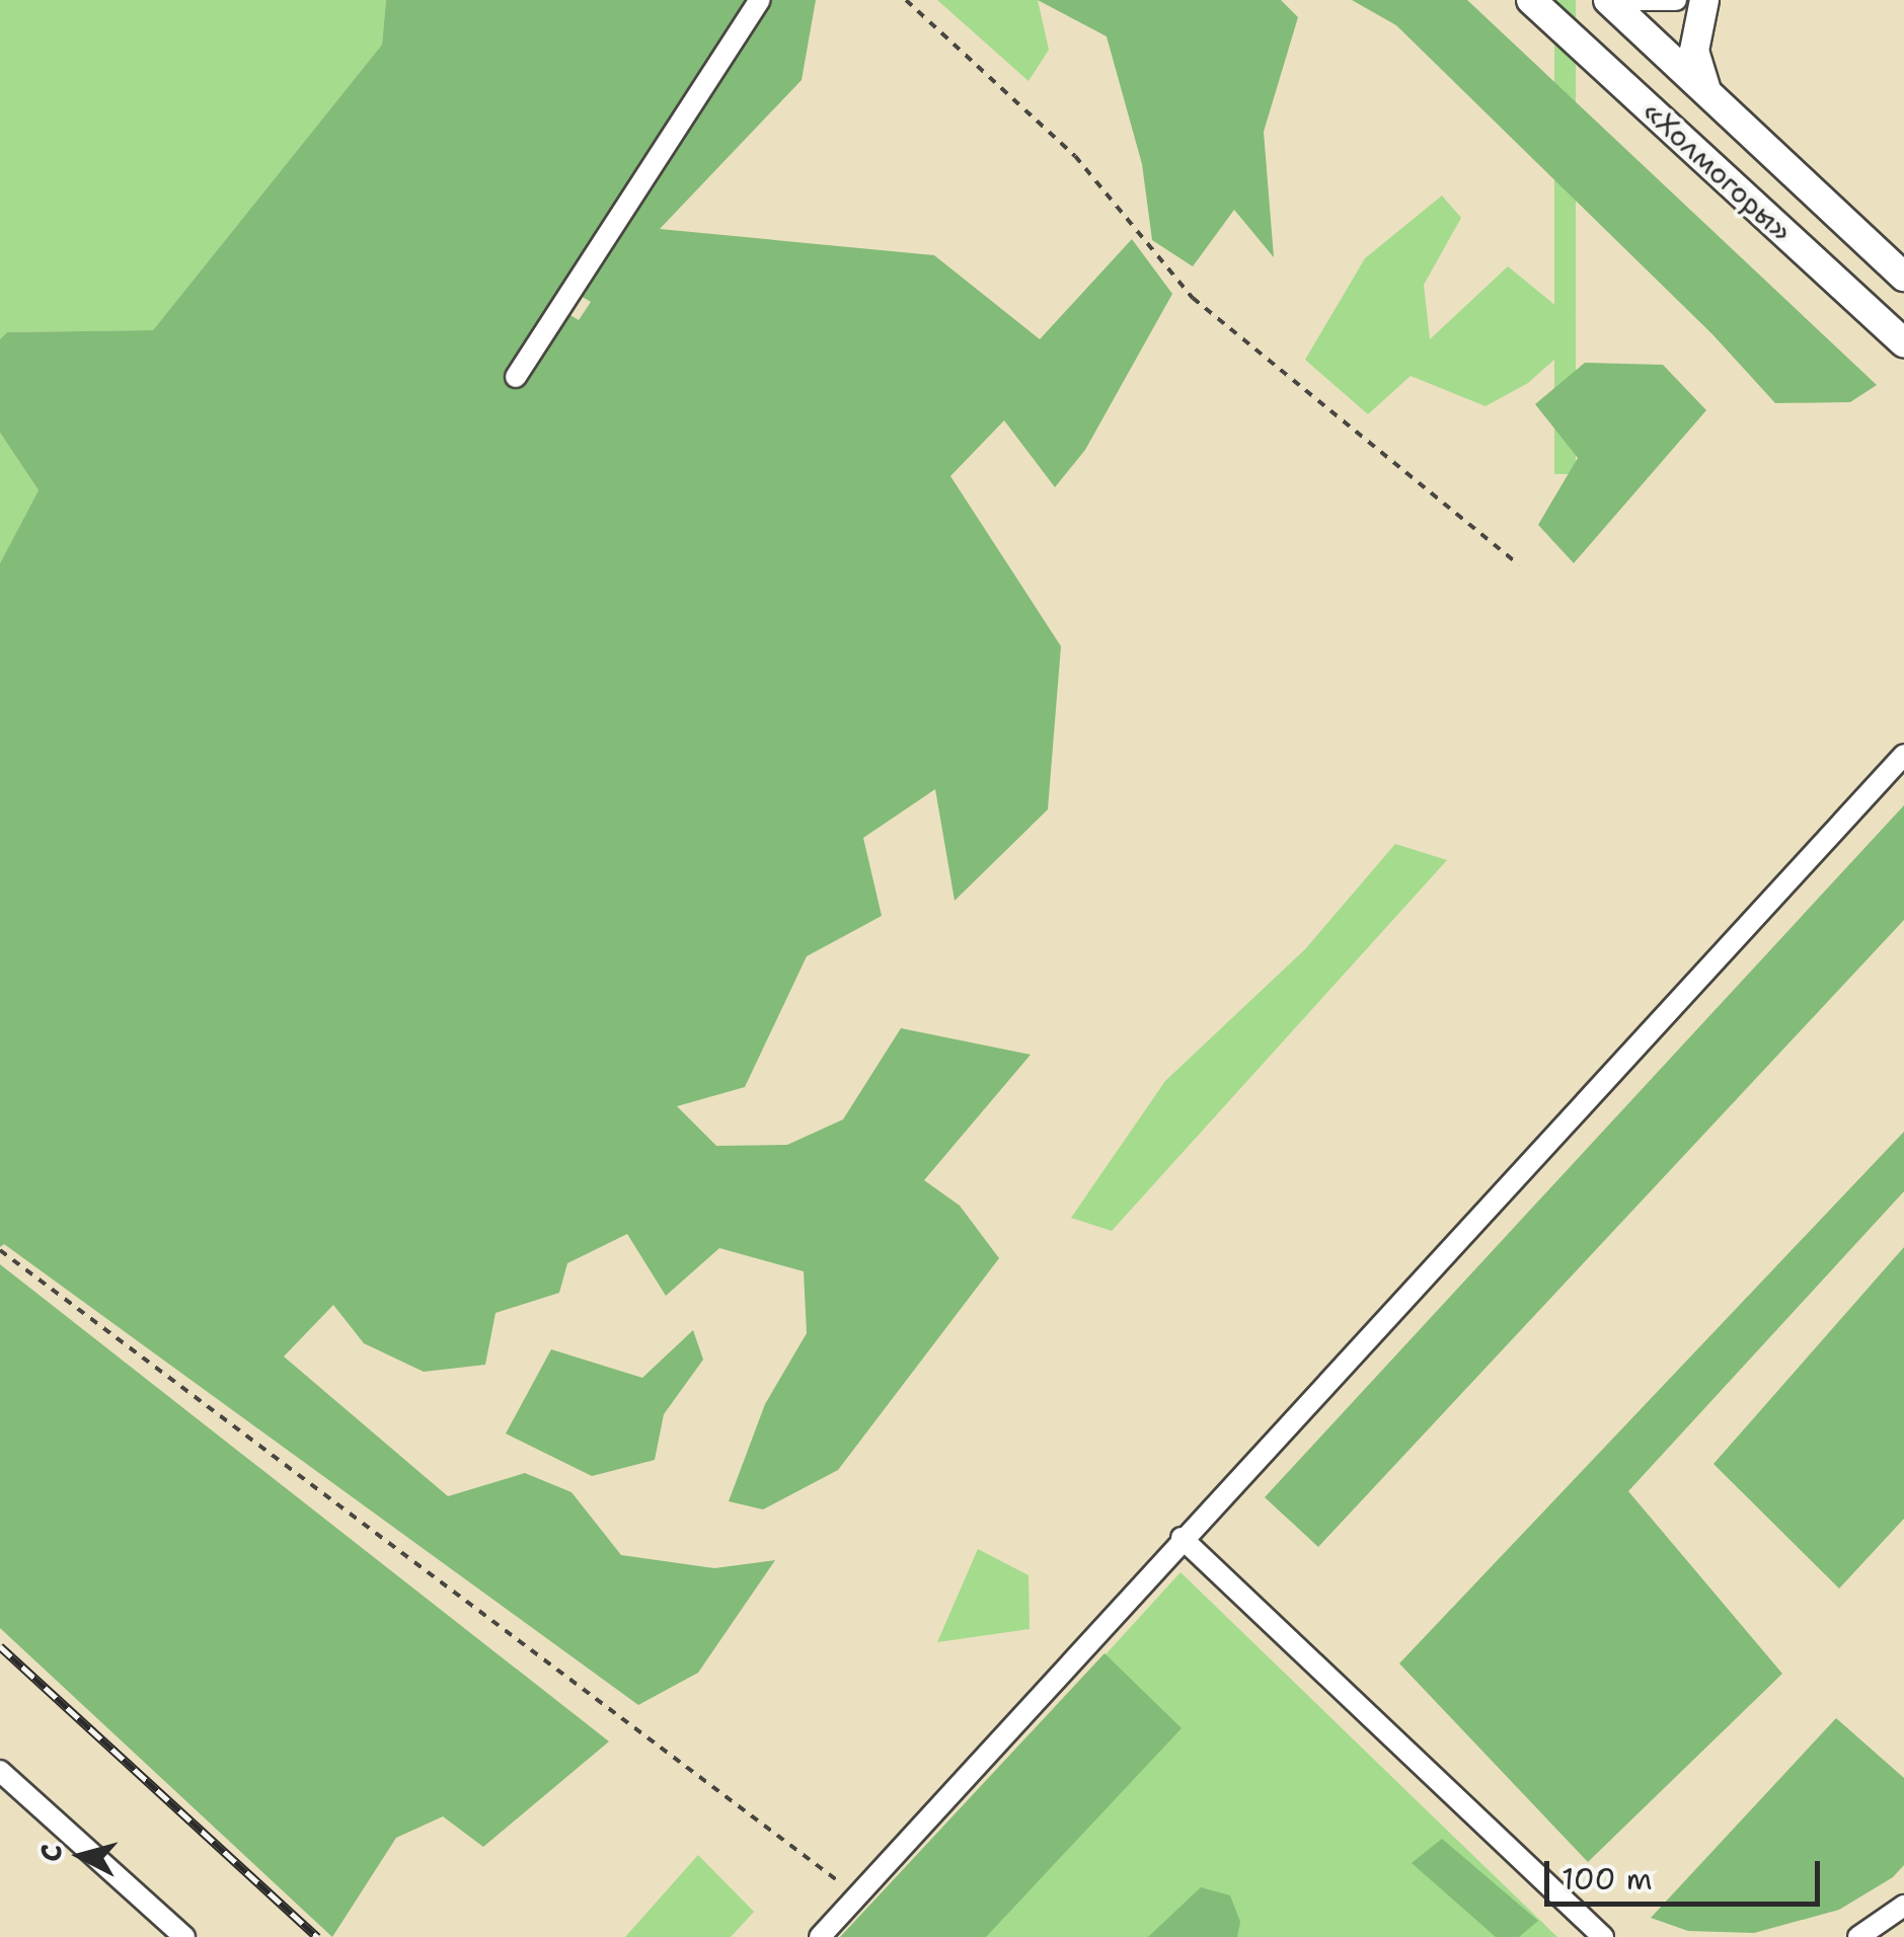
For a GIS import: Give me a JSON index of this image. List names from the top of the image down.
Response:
{
  "streets": {
    "highway": ["«Холмогоры»"]
  },
  "scale_bar": "100 m",
  "north": "left"
}
